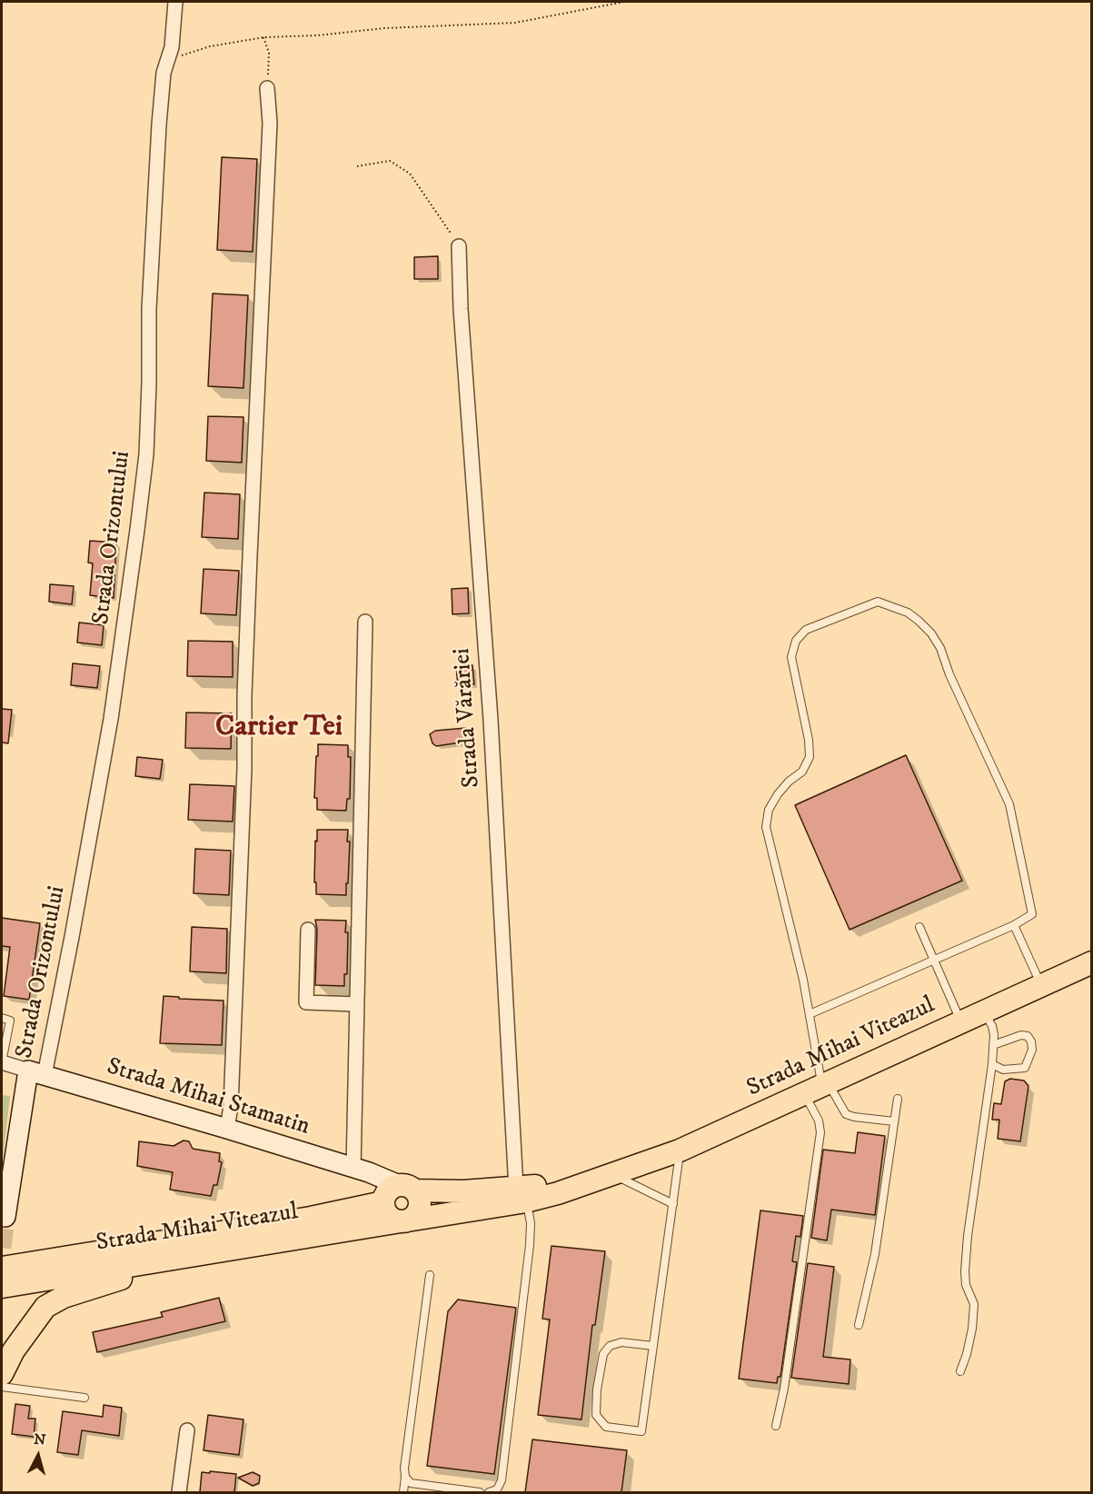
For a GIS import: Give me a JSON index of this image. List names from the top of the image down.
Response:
{
  "streets": {
    "main road": ["Strada Mihai Viteazul"],
    "street": ["Strada Orizontului", "Strada Vărăriei", "Strada Mihai Stamatin"]
  },
  "crossings": [
    ["Strada Orizontului", "Strada Mihai Stamatin"],
    ["Strada Vărăriei", "Strada Mihai Viteazul"],
    ["Strada Mihai Viteazul", "Strada Mihai Stamatin"]
  ],
  "districts": ["Cartier Tei"],
  "north": "top"
}
